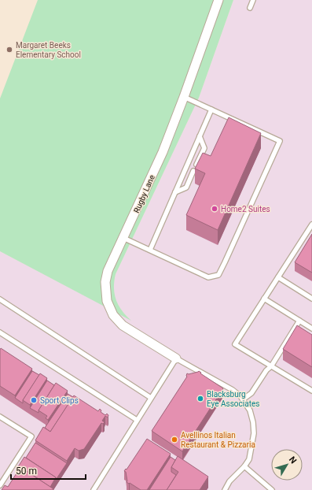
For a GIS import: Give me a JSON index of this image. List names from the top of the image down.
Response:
{
  "streets": {
    "street": ["Rugby Lane"]
  },
  "places": [
    "Margaret Beeks Elementary School",
    "Home2 Suites",
    "Blacksburg Eye Associates",
    "Sport Clips",
    "Avellinos Italian Restaurant & Pizzaria"
  ],
  "scale_bar": "50 m",
  "north": "top right"
}
